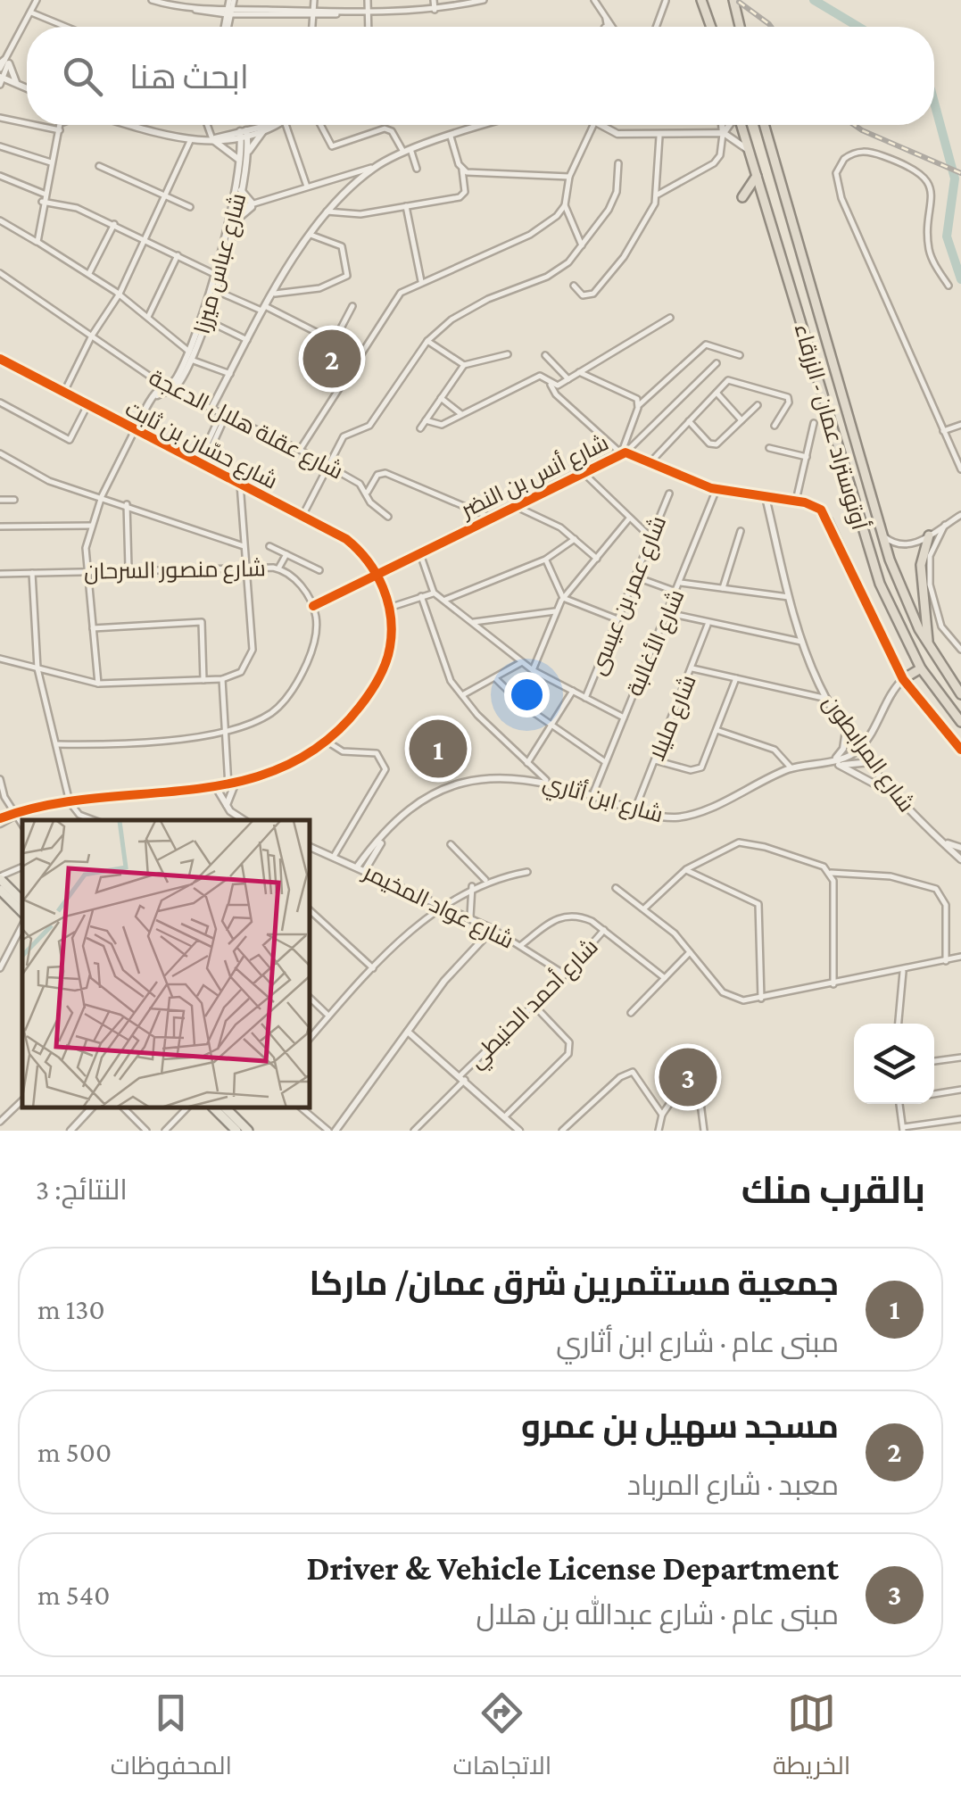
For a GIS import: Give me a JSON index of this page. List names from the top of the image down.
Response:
{
  "streets": {
    "highway": ["أوتوستراد عمان - الزرقاء"],
    "street": [
      "شارع عباس ميرزا",
      "شارع عقلة هلال الدعجة",
      "شارع حسّان بن ثابت",
      "شارع أنس بن النضر",
      "شارع منصور السرحان",
      "شارع عمر بن عيسى",
      "شارع الأغالبة",
      "شارع مليلا",
      "شارع المرابطون",
      "شارع ابن أثاري",
      "شارع عواد المخيمر",
      "شارع أحمد الحنيطي"
    ]
  },
  "crossings": [
    ["شارع عباس ميرزا", "شارع عقلة هلال الدعجة"],
    ["شارع عقلة هلال الدعجة", "شارع أنس بن النضر"],
    ["شارع حسّان بن ثابت", "شارع أنس بن النضر"],
    ["شارع أنس بن النضر", "شارع منصور السرحان"],
    ["شارع أنس بن النضر", "شارع الأغالبة"],
    ["شارع أنس بن النضر", "شارع المرابطون"],
    ["شارع الأغالبة", "شارع ابن أثاري"],
    ["شارع مليلا", "شارع ابن أثاري"],
    ["شارع المرابطون", "شارع ابن أثاري"],
    ["شارع ابن أثاري", "شارع عواد المخيمر"],
    ["شارع عواد المخيمر", "شارع أحمد الحنيطي"]
  ],
  "page": {
    "search": "ابحث هنا",
    "pins": ["2", "1", "3"],
    "heading": ["بالقرب منك", "النتائج: 3"],
    "list": [
      {
        "mark": "1",
        "name": "جمعية مستثمرين شرق عمان/ ماركا",
        "note": "مبنى عام · شارع ابن أثاري",
        "value": "130 m"
      },
      {
        "mark": "2",
        "name": "مسجد سهيل بن عمرو",
        "note": "معبد · شارع المرباد",
        "value": "500 m"
      },
      {
        "mark": "3",
        "name": "Driver & Vehicle License Department",
        "note": "مبنى عام · شارع عبدالله بن هلال",
        "value": "540 m"
      }
    ],
    "nav": ["الخريطة", "الاتجاهات", "المحفوظات"]
  }
}
